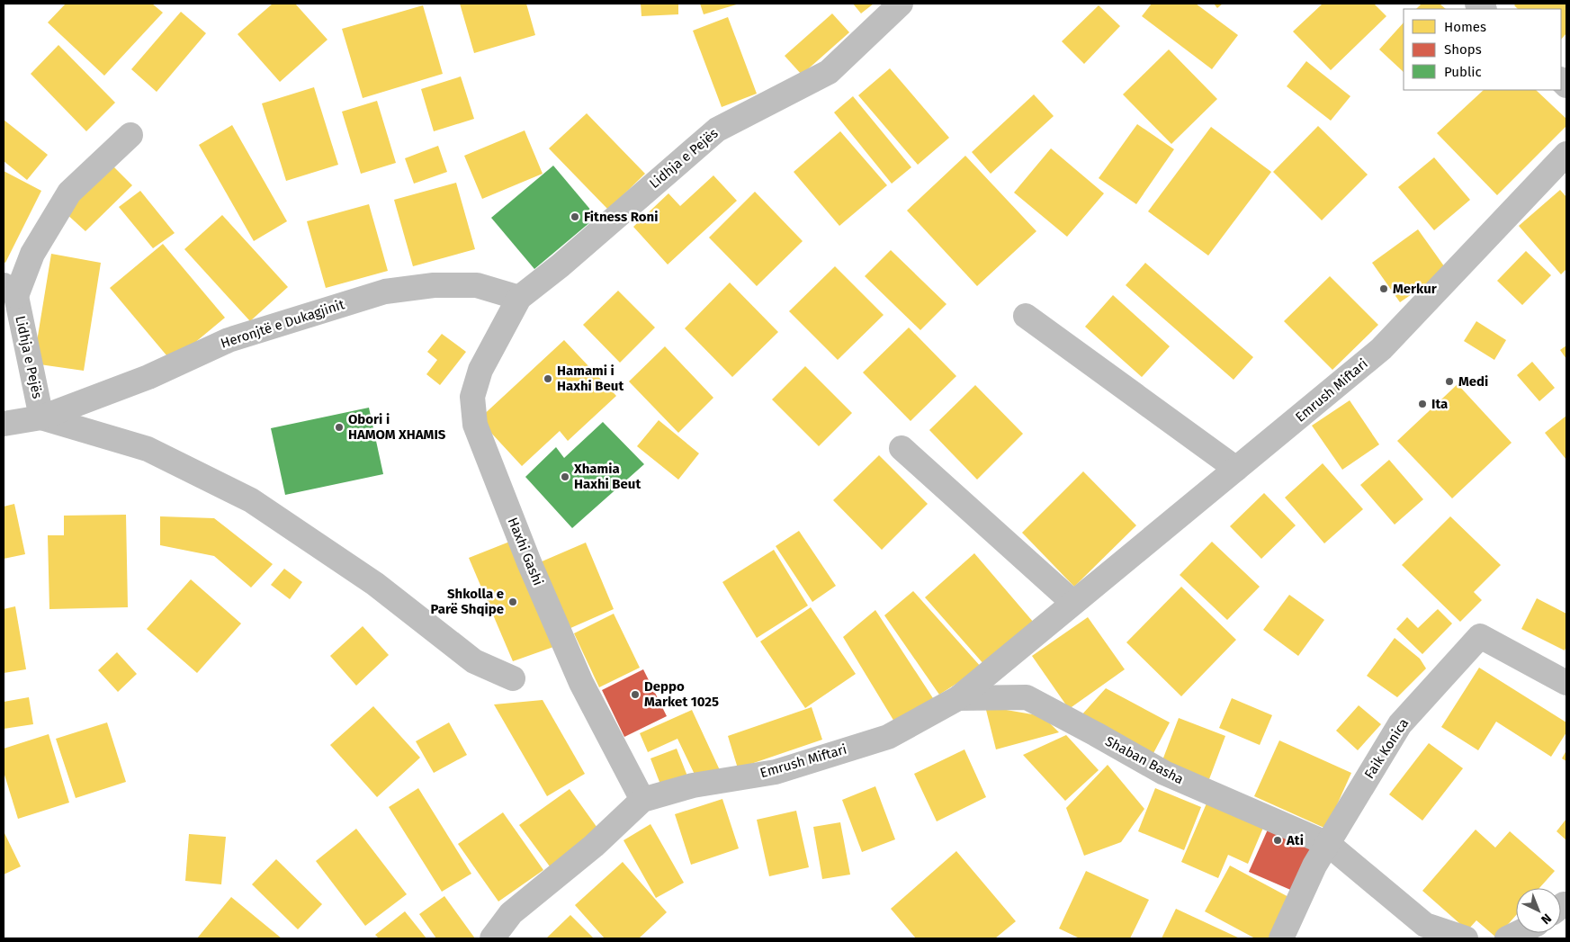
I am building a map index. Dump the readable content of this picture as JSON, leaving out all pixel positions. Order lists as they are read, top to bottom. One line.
{"streets":{"street":["Lidhja e Pejës","Heronjtë e Dukagjinit","Emrush Miftari","Haxhi Gashi","Faik Konica","Shaban Basha"]},"crossings":[["Lidhja e Pejës","Heronjtë e Dukagjinit"],["Lidhja e Pejës","Haxhi Gashi"],["Heronjtë e Dukagjinit","Haxhi Gashi"],["Emrush Miftari","Haxhi Gashi"],["Emrush Miftari","Shaban Basha"],["Faik Konica","Shaban Basha"]],"places":["Fitness Roni","Merkur","Hamami i Haxhi Beut","Medi","Ita","Obori i HAMOM XHAMIS","Xhamia Haxhi Beut","Shkolla e Parë Shqipe","Deppo Market 1025","Ati"],"legend":["Homes","Shops","Public"],"north":"bottom right"}
